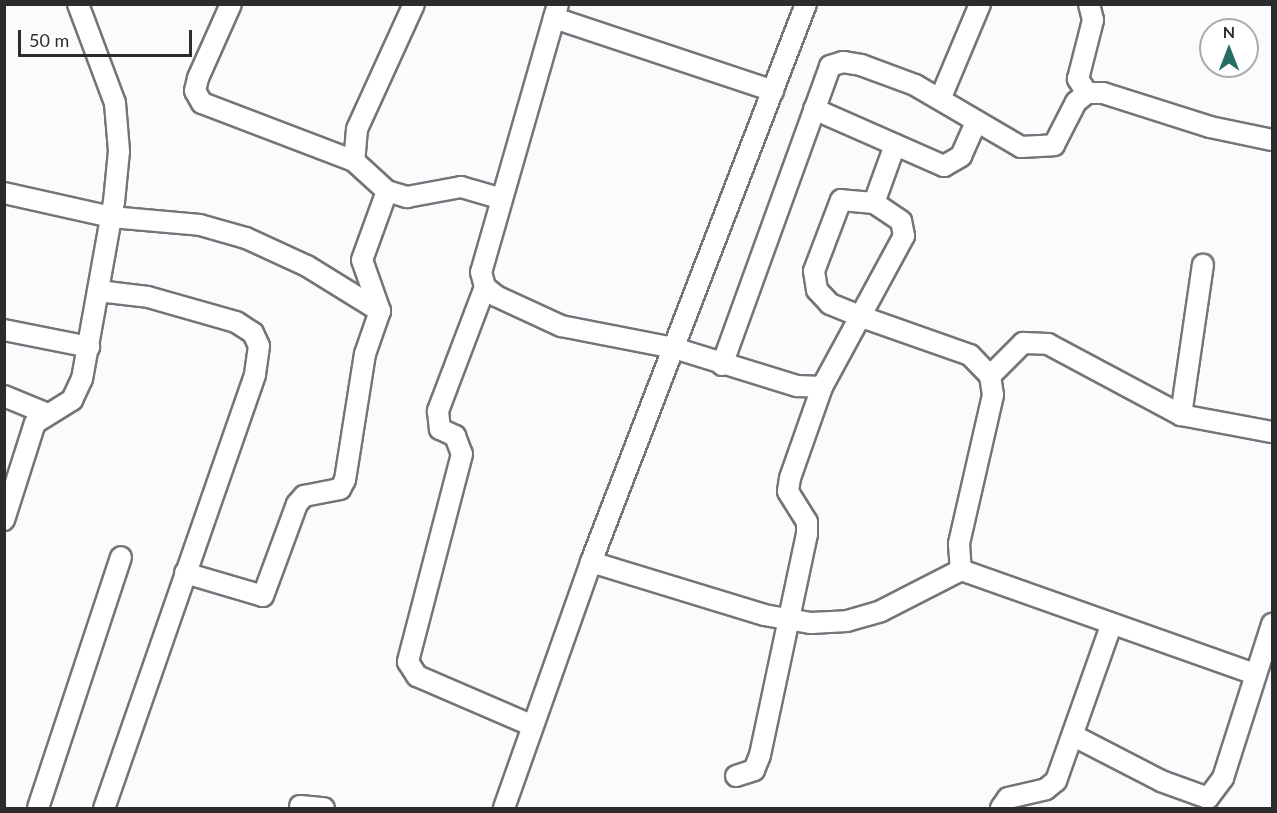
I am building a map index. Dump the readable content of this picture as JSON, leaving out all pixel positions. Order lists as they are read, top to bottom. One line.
{"scale_bar":"50 m","north":"top"}
